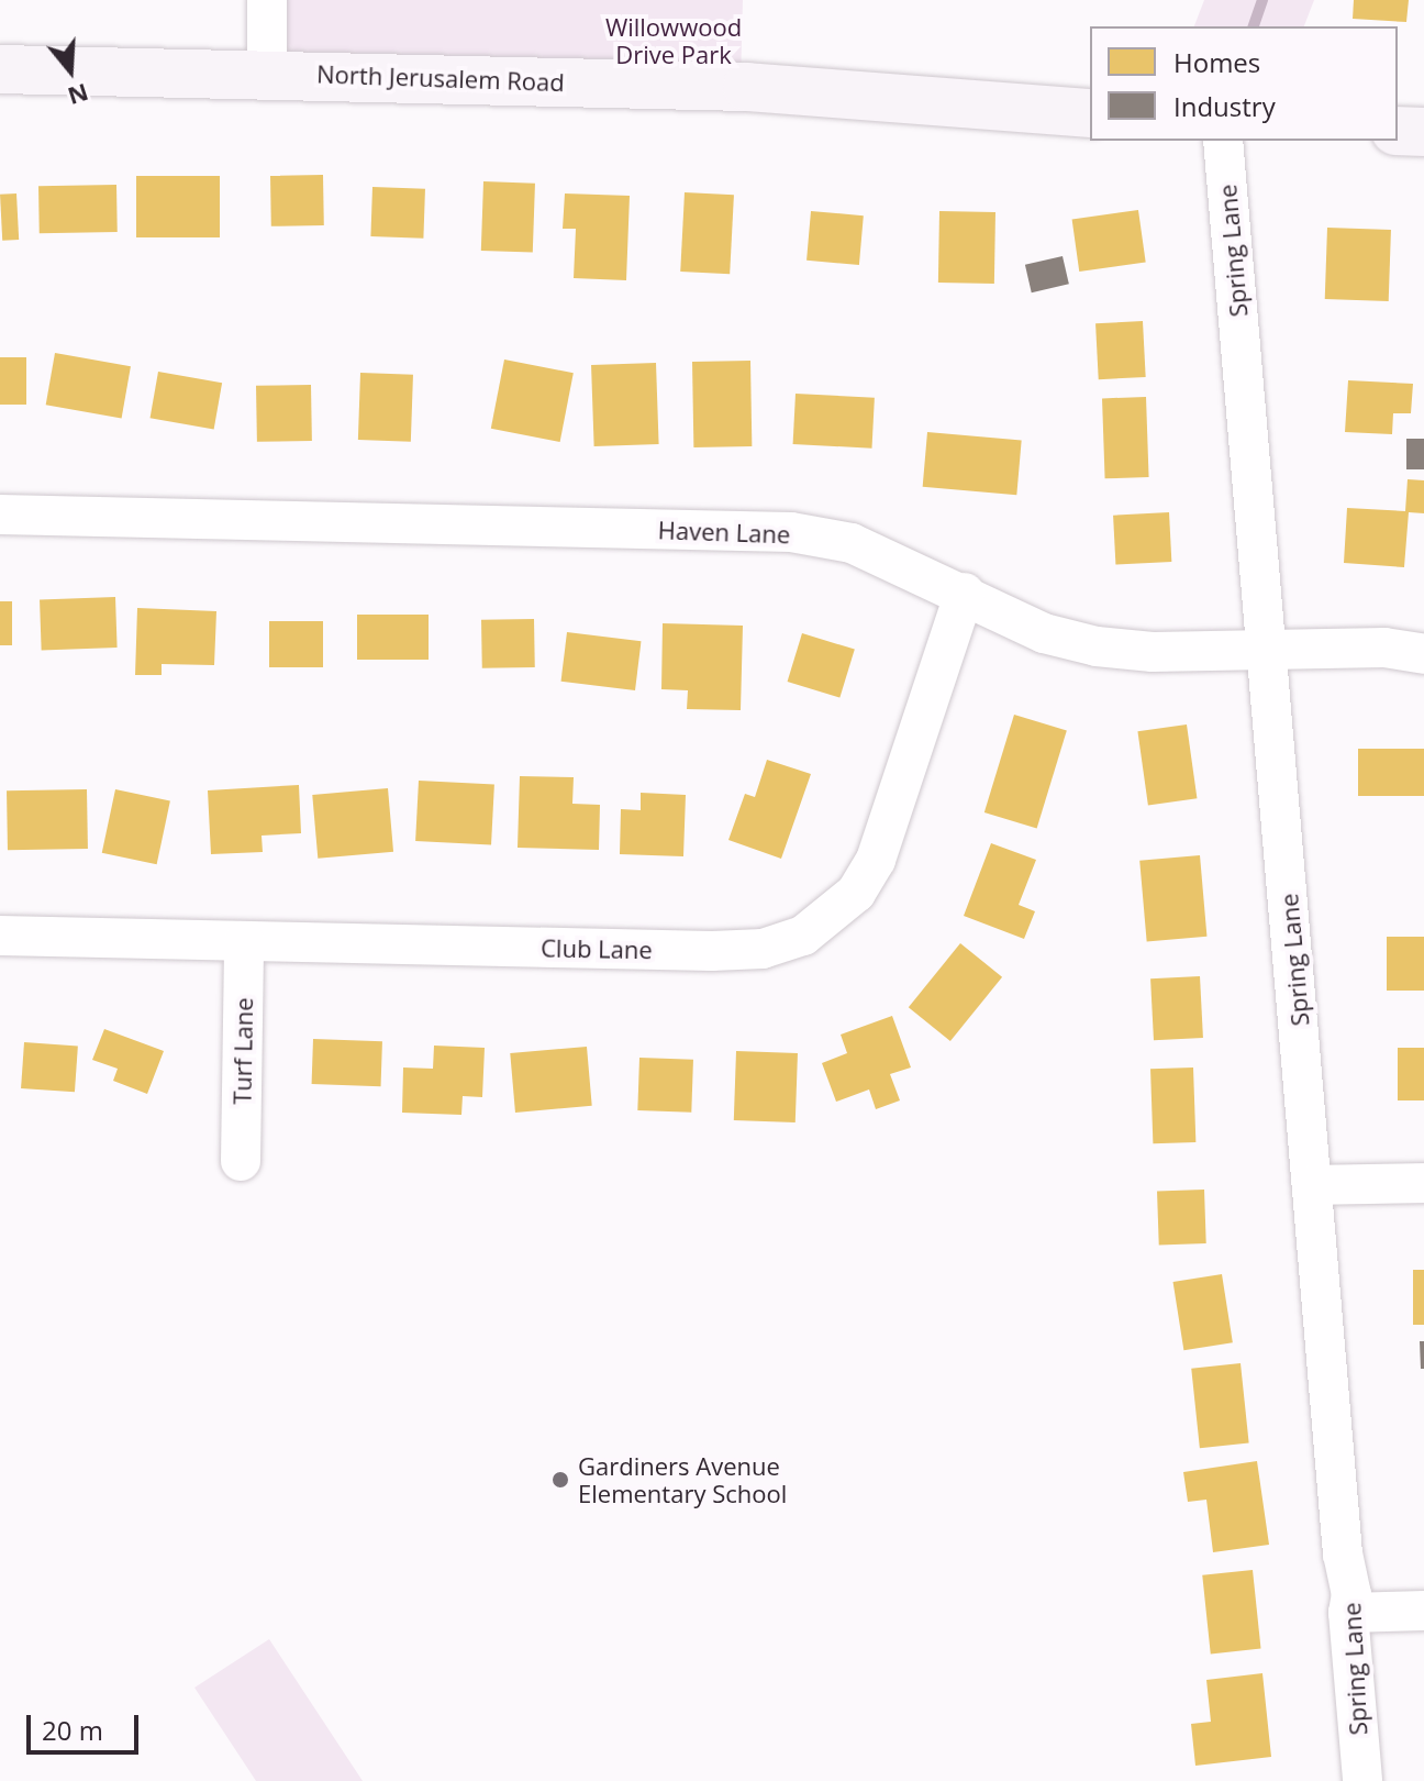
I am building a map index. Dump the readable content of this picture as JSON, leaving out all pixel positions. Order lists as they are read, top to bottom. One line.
{"streets":{"main road":["North Jerusalem Road"],"street":["Spring Lane","Haven Lane","Club Lane","Turf Lane"]},"crossings":[["Spring Lane","Haven Lane"],["Haven Lane","Club Lane"],["Club Lane","Turf Lane"]],"parks":["Willowwood Drive Park"],"places":["Gardiners Avenue Elementary School"],"legend":["Homes","Industry"],"scale_bar":"20 m","north":"bottom"}
